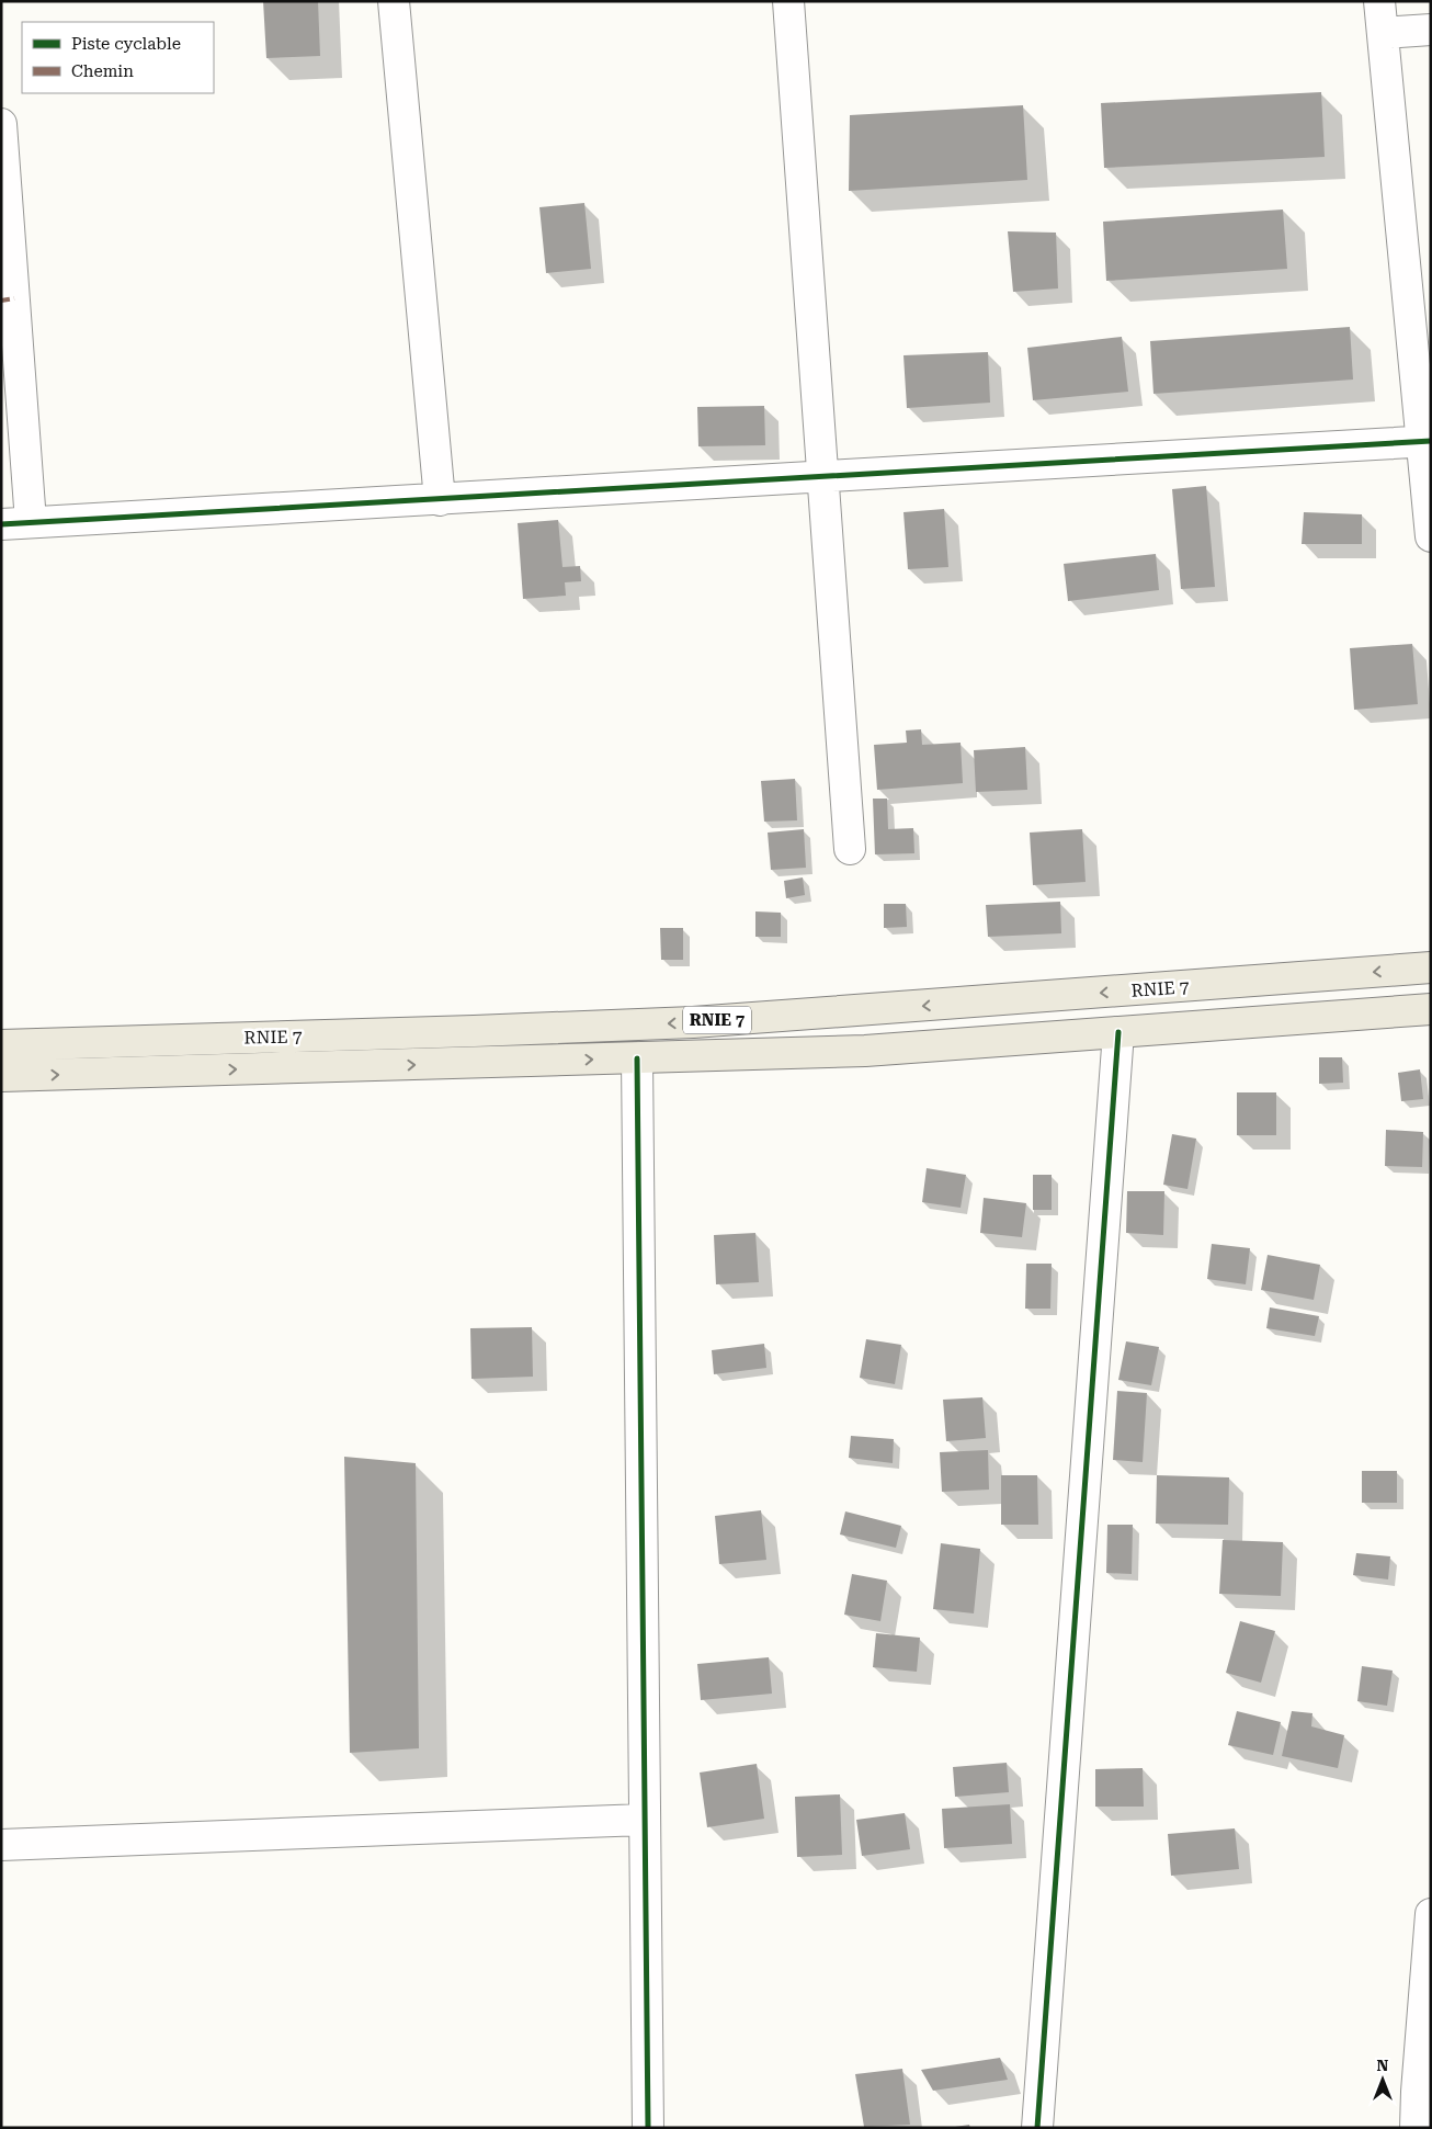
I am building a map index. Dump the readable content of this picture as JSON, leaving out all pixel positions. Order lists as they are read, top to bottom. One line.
{"streets":{"main road":["RNIE 7"]},"legend":["Piste cyclable","Chemin"],"north":"top"}
